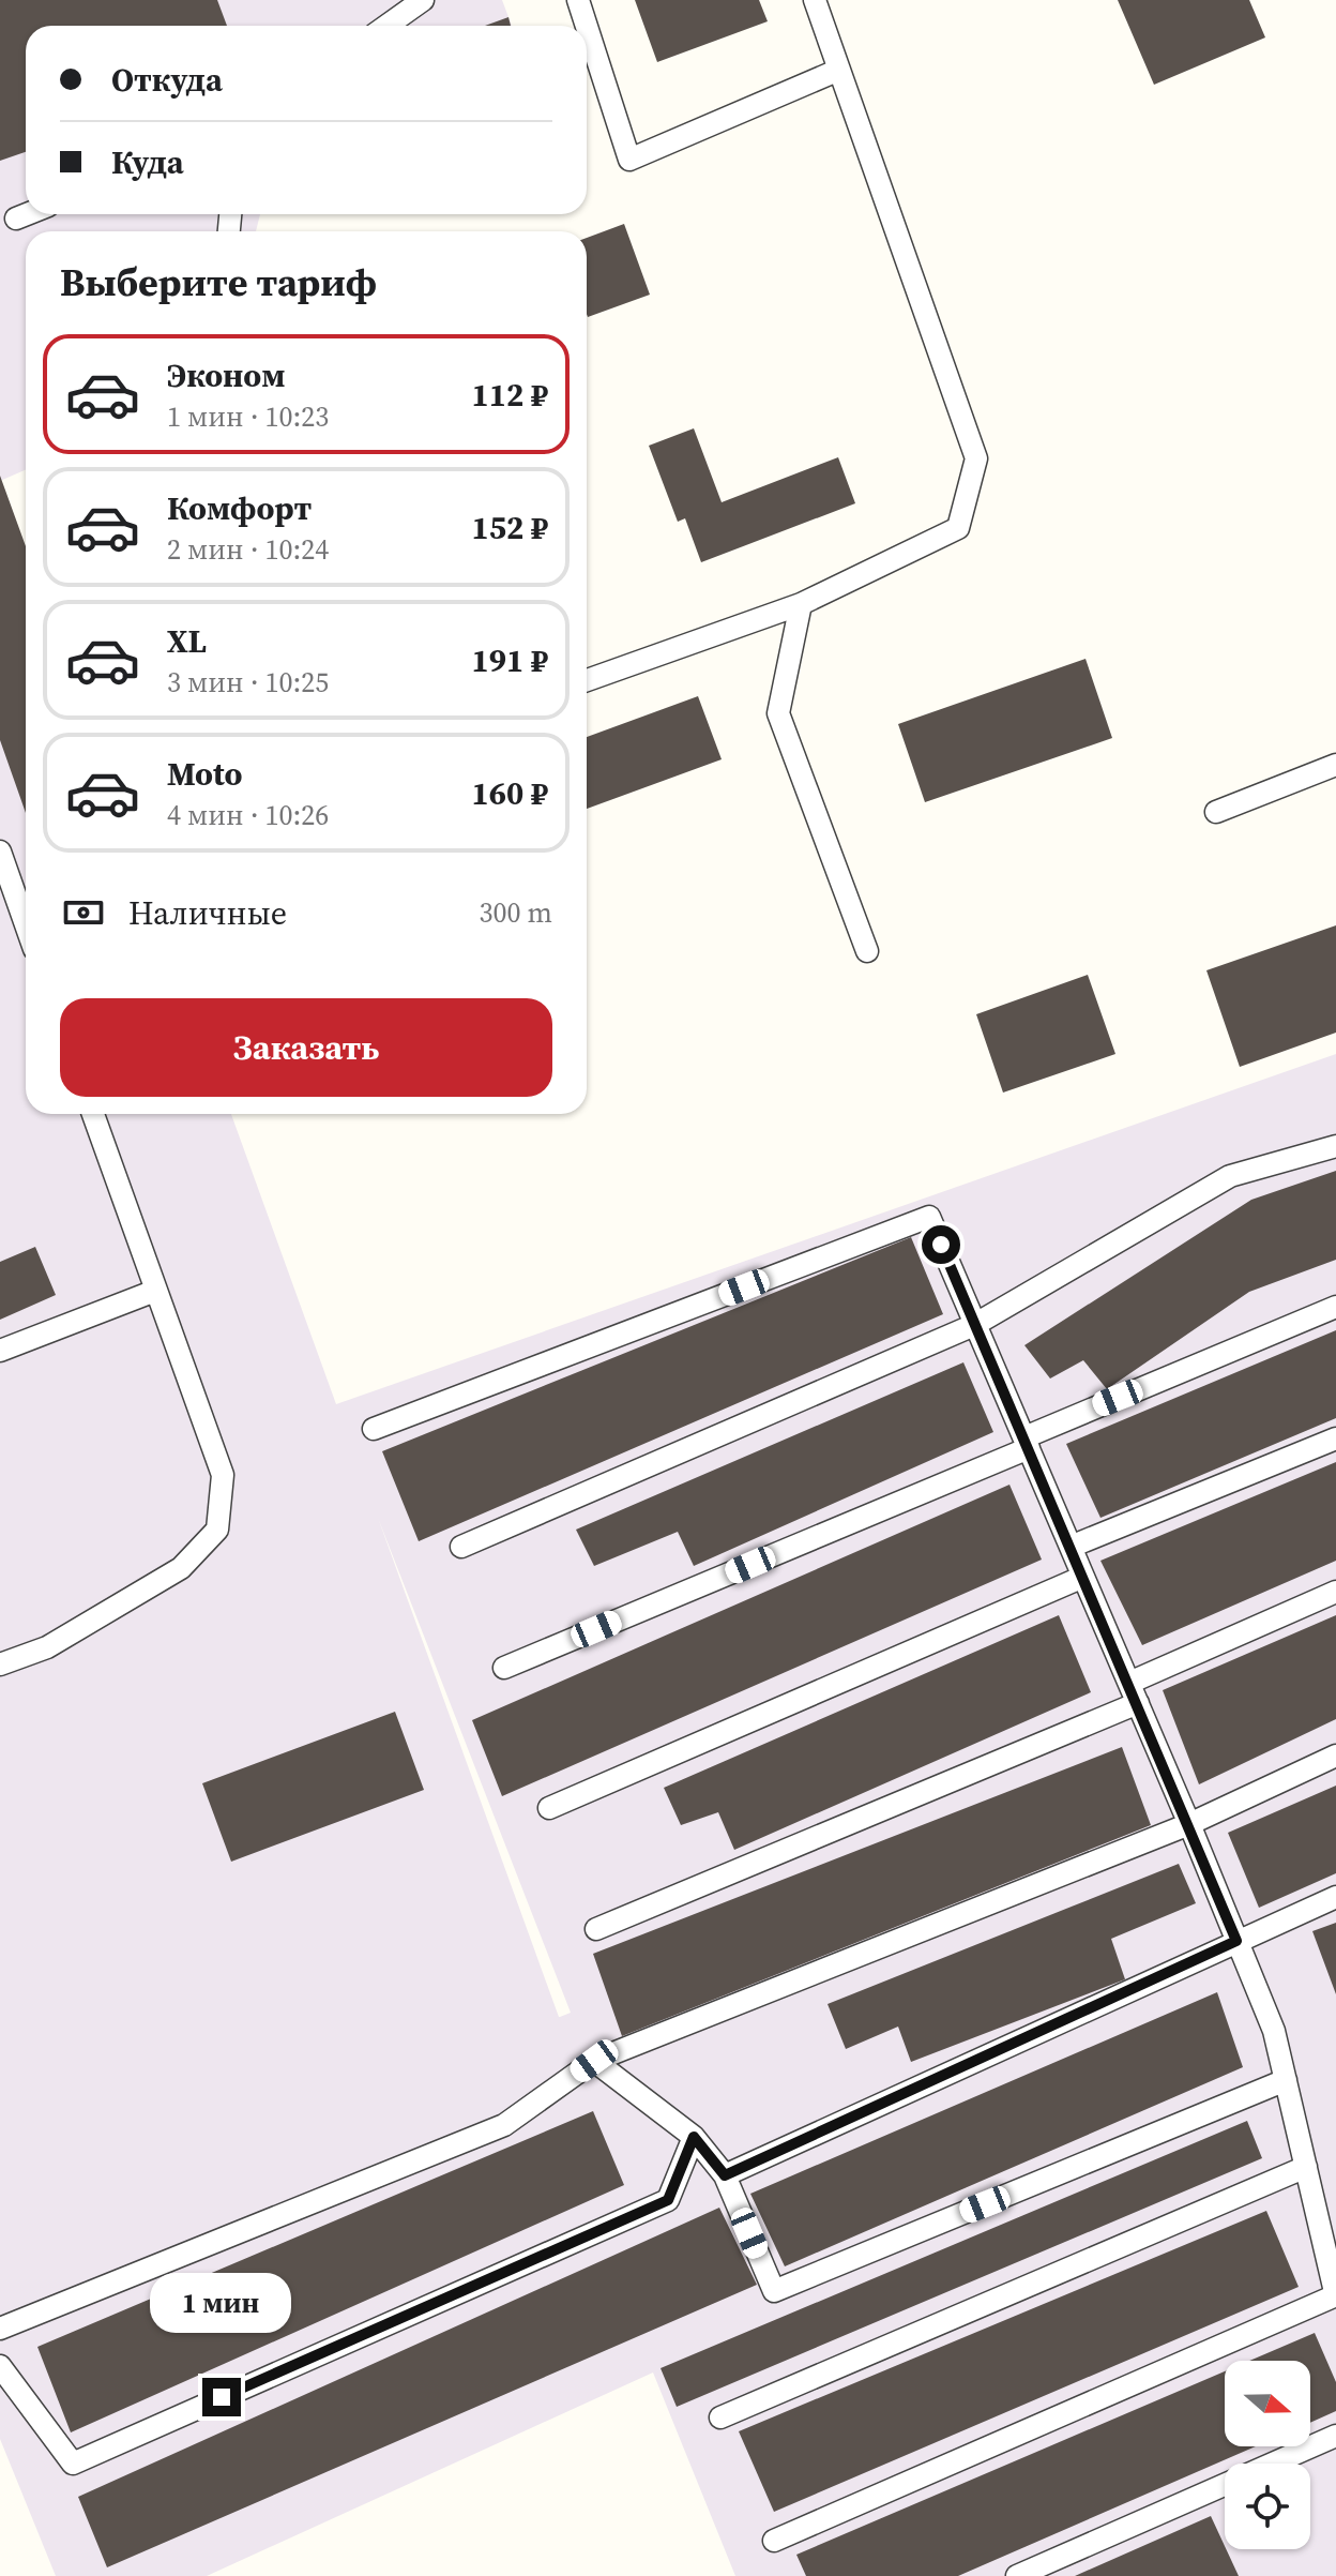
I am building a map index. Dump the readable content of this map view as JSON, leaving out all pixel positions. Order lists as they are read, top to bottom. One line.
{"north":"right","page":{"banner":["Откуда","Куда"],"heading":"Выберите тариф","list":[{"name":"Эконом","note":"1 мин · 10:23","value":"112 ₽"},{"name":"Комфорт","note":"2 мин · 10:24","value":"152 ₽"},{"name":"XL","note":"3 мин · 10:25","value":"191 ₽"},{"name":"Moto","note":"4 мин · 10:26","value":"160 ₽"}],"pay":["Наличные","300 m"],"buttons":"Заказать","bubble":"1 мин"}}
